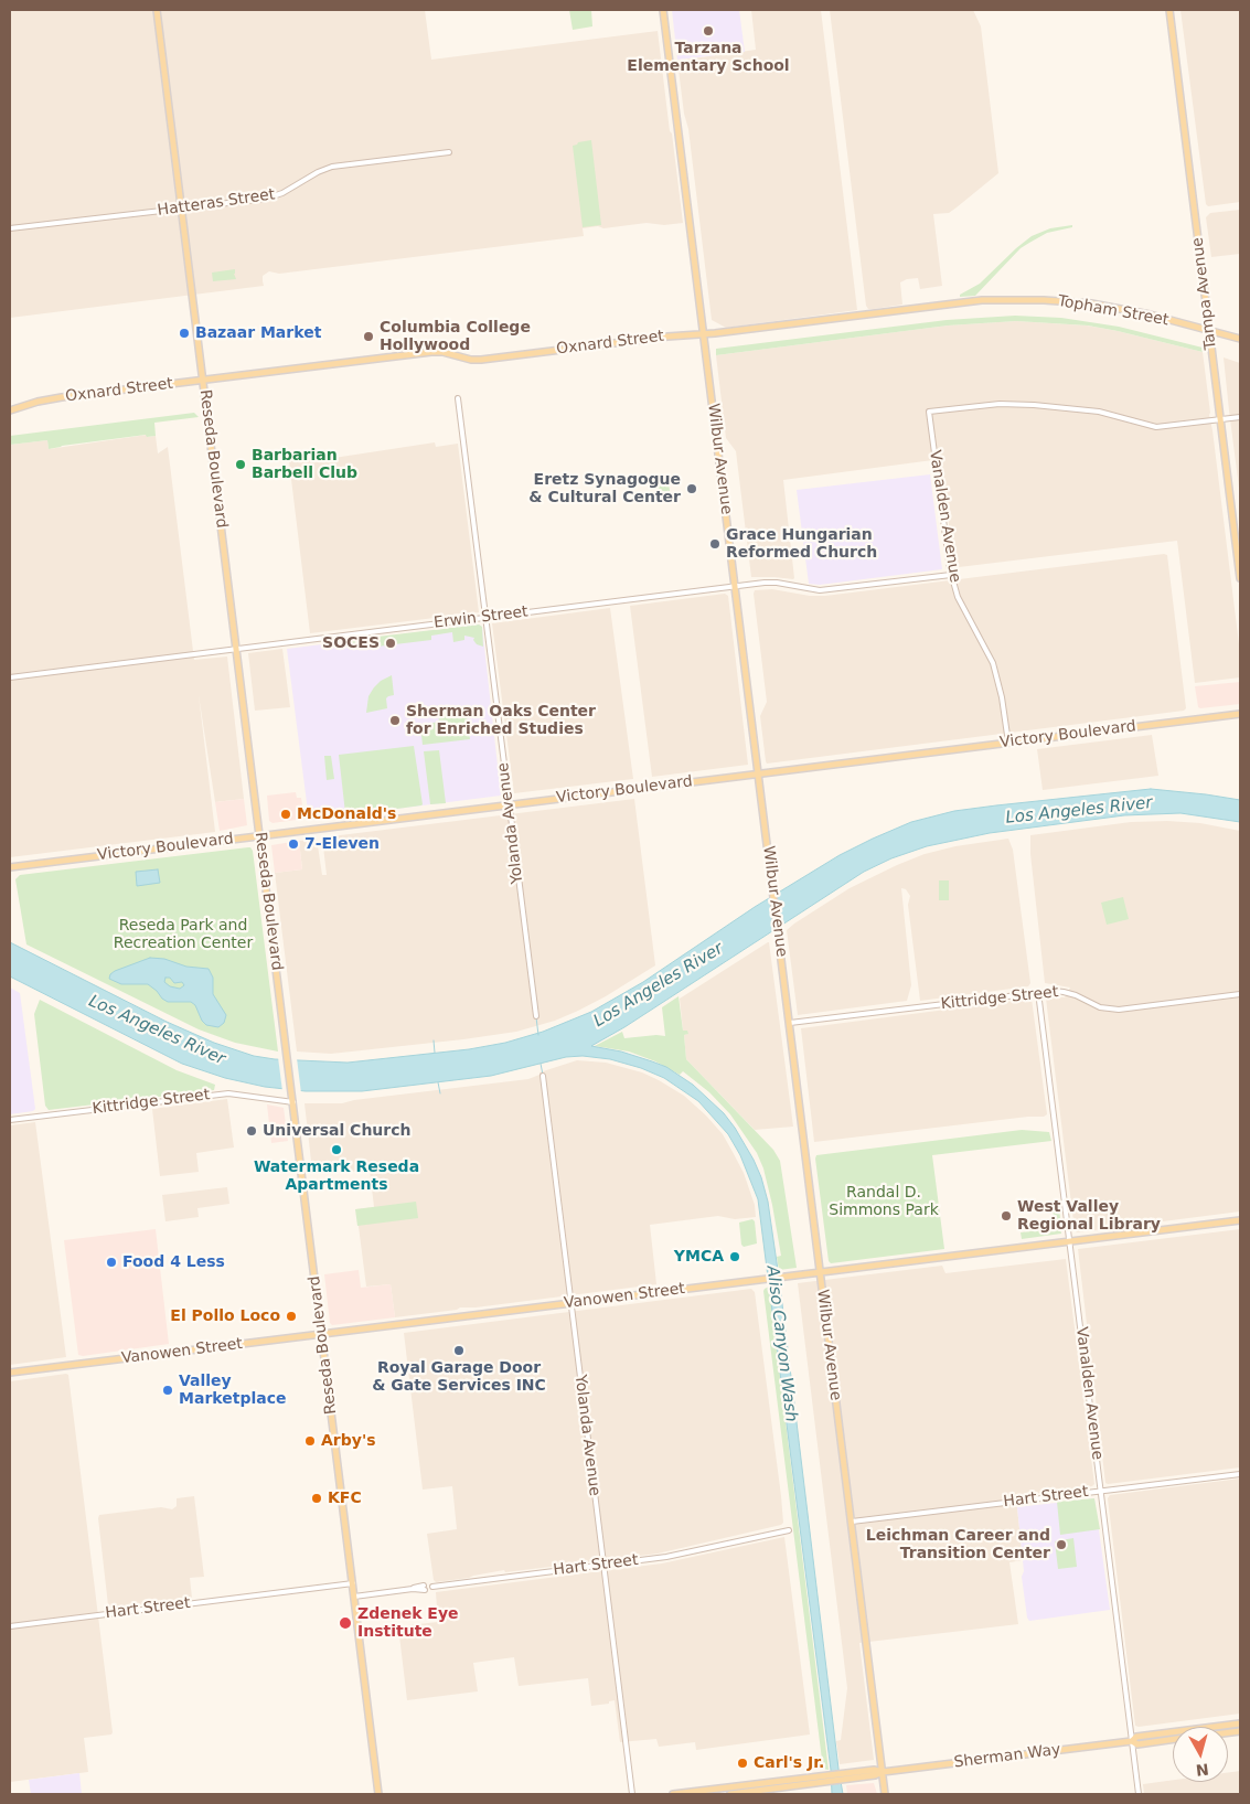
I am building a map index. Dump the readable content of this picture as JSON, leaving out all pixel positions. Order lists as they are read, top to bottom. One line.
{"streets":{"main road":["Tampa Avenue","Topham Street","Oxnard Street","Reseda Boulevard","Wilbur Avenue","Victory Boulevard","Vanowen Street","Sherman Way"],"street":["Hatteras Street","Vanalden Avenue","Erwin Street","Yolanda Avenue","Kittridge Street","Hart Street"]},"crossings":[["Hatteras Street","Reseda Boulevard"],["Tampa Avenue","Topham Street"],["Tampa Avenue","Vanalden Avenue"],["Topham Street","Oxnard Street"],["Oxnard Street","Reseda Boulevard"],["Oxnard Street","Wilbur Avenue"],["Reseda Boulevard","Erwin Street"],["Reseda Boulevard","Victory Boulevard"],["Reseda Boulevard","Kittridge Street"],["Reseda Boulevard","Vanowen Street"],["Reseda Boulevard","Hart Street"],["Wilbur Avenue","Erwin Street"],["Wilbur Avenue","Victory Boulevard"],["Wilbur Avenue","Kittridge Street"],["Wilbur Avenue","Vanowen Street"],["Wilbur Avenue","Hart Street"],["Wilbur Avenue","Sherman Way"],["Vanalden Avenue","Erwin Street"],["Vanalden Avenue","Victory Boulevard"],["Vanalden Avenue","Kittridge Street"],["Vanalden Avenue","Vanowen Street"],["Vanalden Avenue","Hart Street"],["Vanalden Avenue","Sherman Way"],["Erwin Street","Yolanda Avenue"],["Victory Boulevard","Yolanda Avenue"],["Yolanda Avenue","Vanowen Street"],["Yolanda Avenue","Hart Street"]],"water":["Los Angeles River","Aliso Canyon Wash"],"parks":["Reseda Park and Recreation Center","Randal D. Simmons Park"],"places":["Tarzana Elementary School","Bazaar Market","Columbia College Hollywood","Barbarian Barbell Club","Eretz Synagogue & Cultural Center","Grace Hungarian Reformed Church","SOCES","Sherman Oaks Center for Enriched Studies","McDonald's","7-Eleven","Universal Church","Watermark Reseda Apartments","West Valley Regional Library","YMCA","Food 4 Less","El Pollo Loco","Royal Garage Door & Gate Services INC","Valley Marketplace","Arby's","KFC","Leichman Career and Transition Center","Zdenek Eye Institute","Carl's Jr."],"north":"bottom"}
